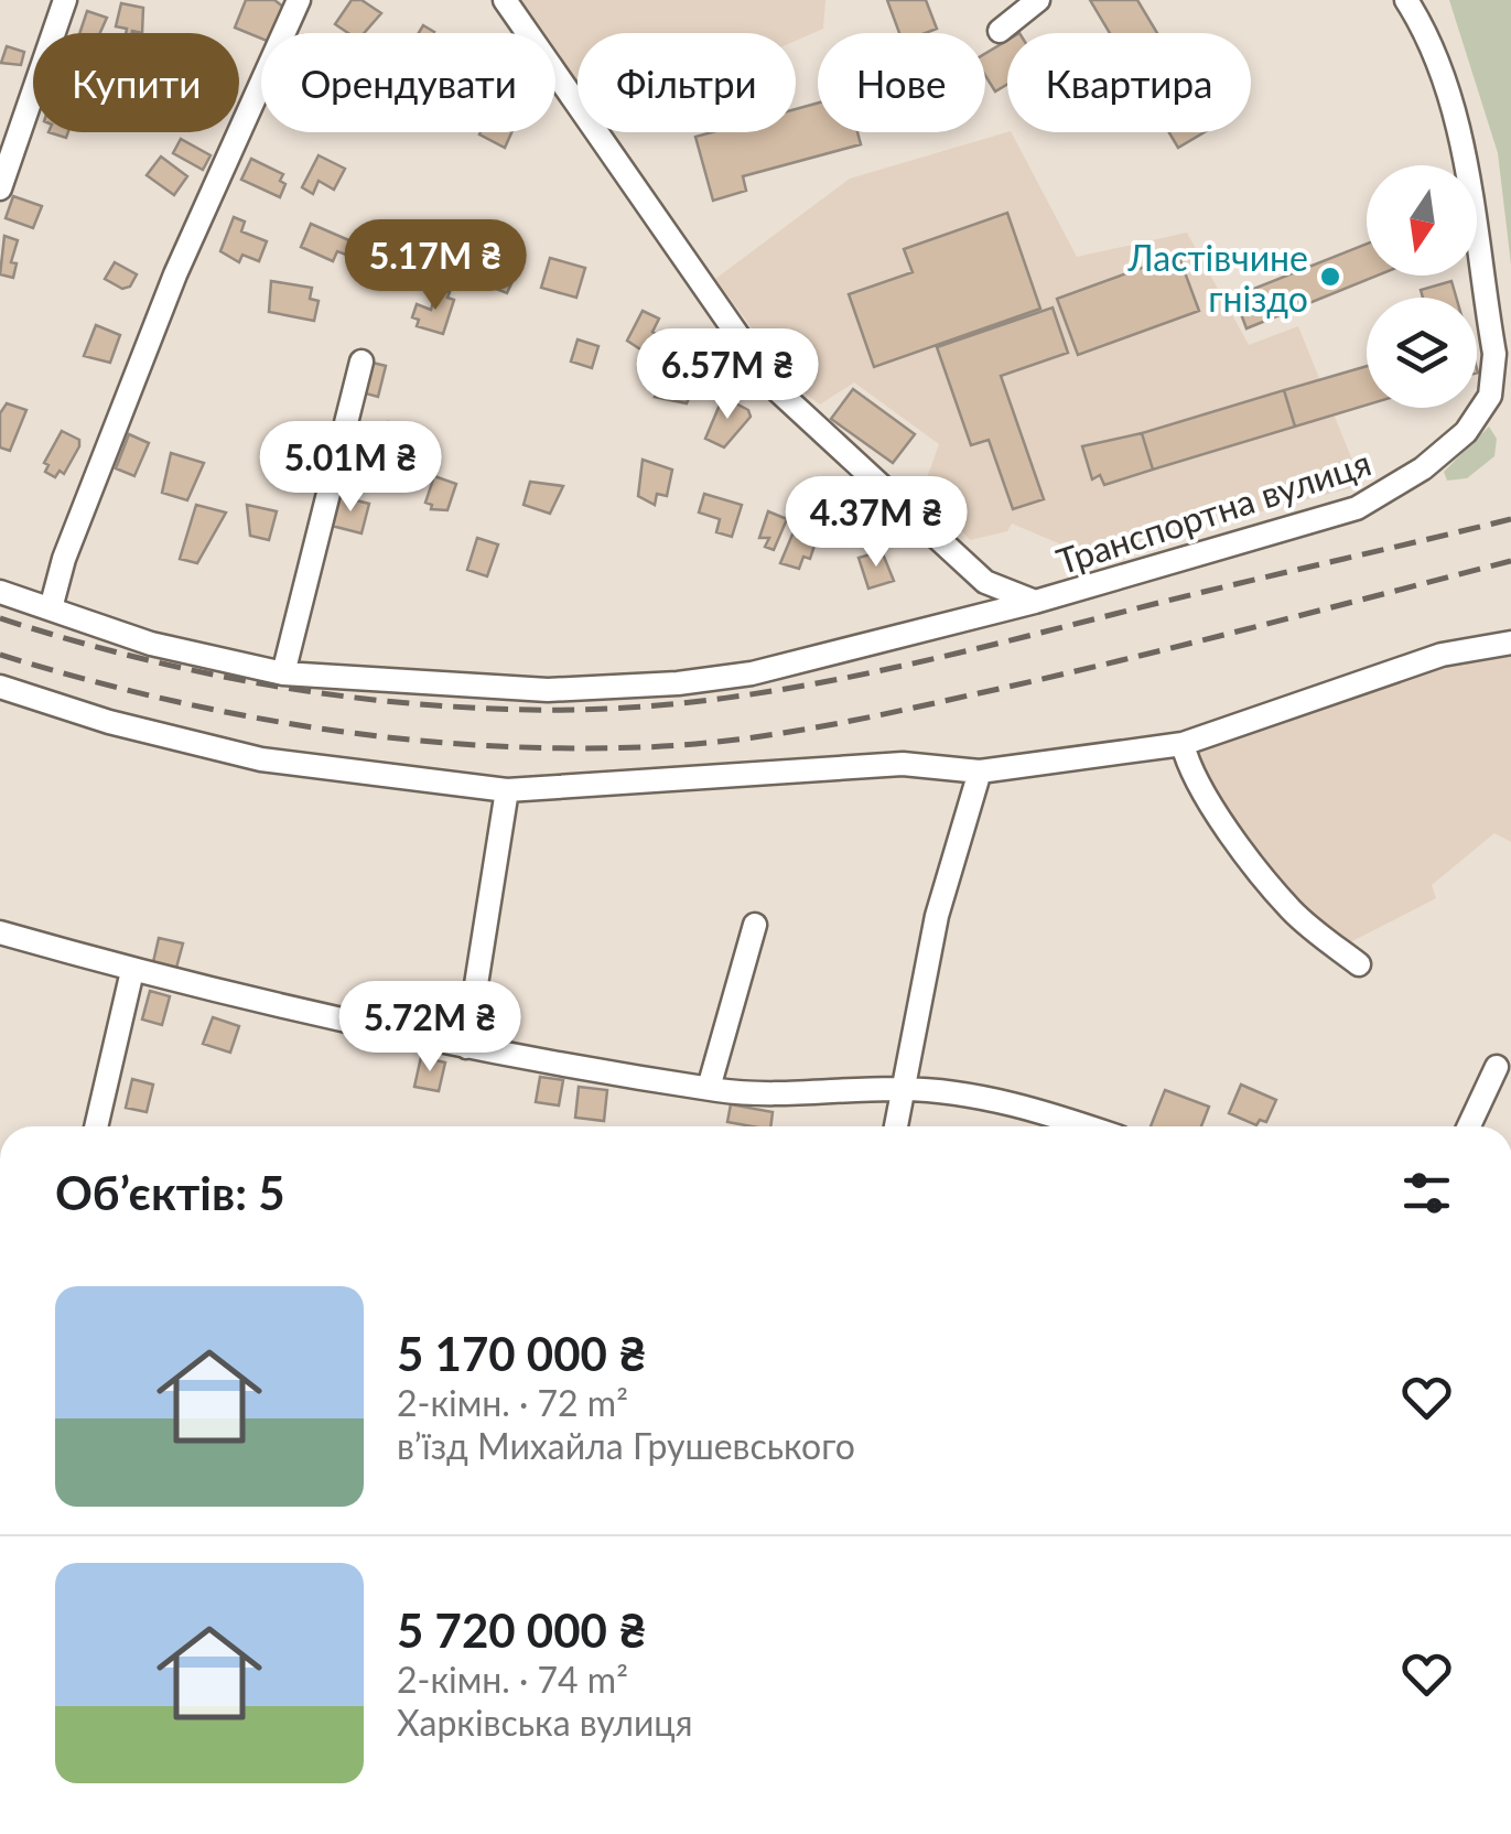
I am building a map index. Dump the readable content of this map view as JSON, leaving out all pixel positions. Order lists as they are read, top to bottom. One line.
{"streets":{"street":["Транспортна вулиця"]},"places":["Ластівчине гніздо"],"north":"bottom","page":{"chip":["Купити","Орендувати","Фільтри","Нове","Квартира"],"price":["5.17M ₴","6.57M ₴","5.01M ₴","4.37M ₴","5.72M ₴"],"heading":"Об’єктів: 5","list":[{"name":"5 170 000 ₴","note":"2-кімн. · 72 m² · в’їзд Михайла Грушевського"},{"name":"5 720 000 ₴","note":"2-кімн. · 74 m² · Харківська вулиця"}]}}
